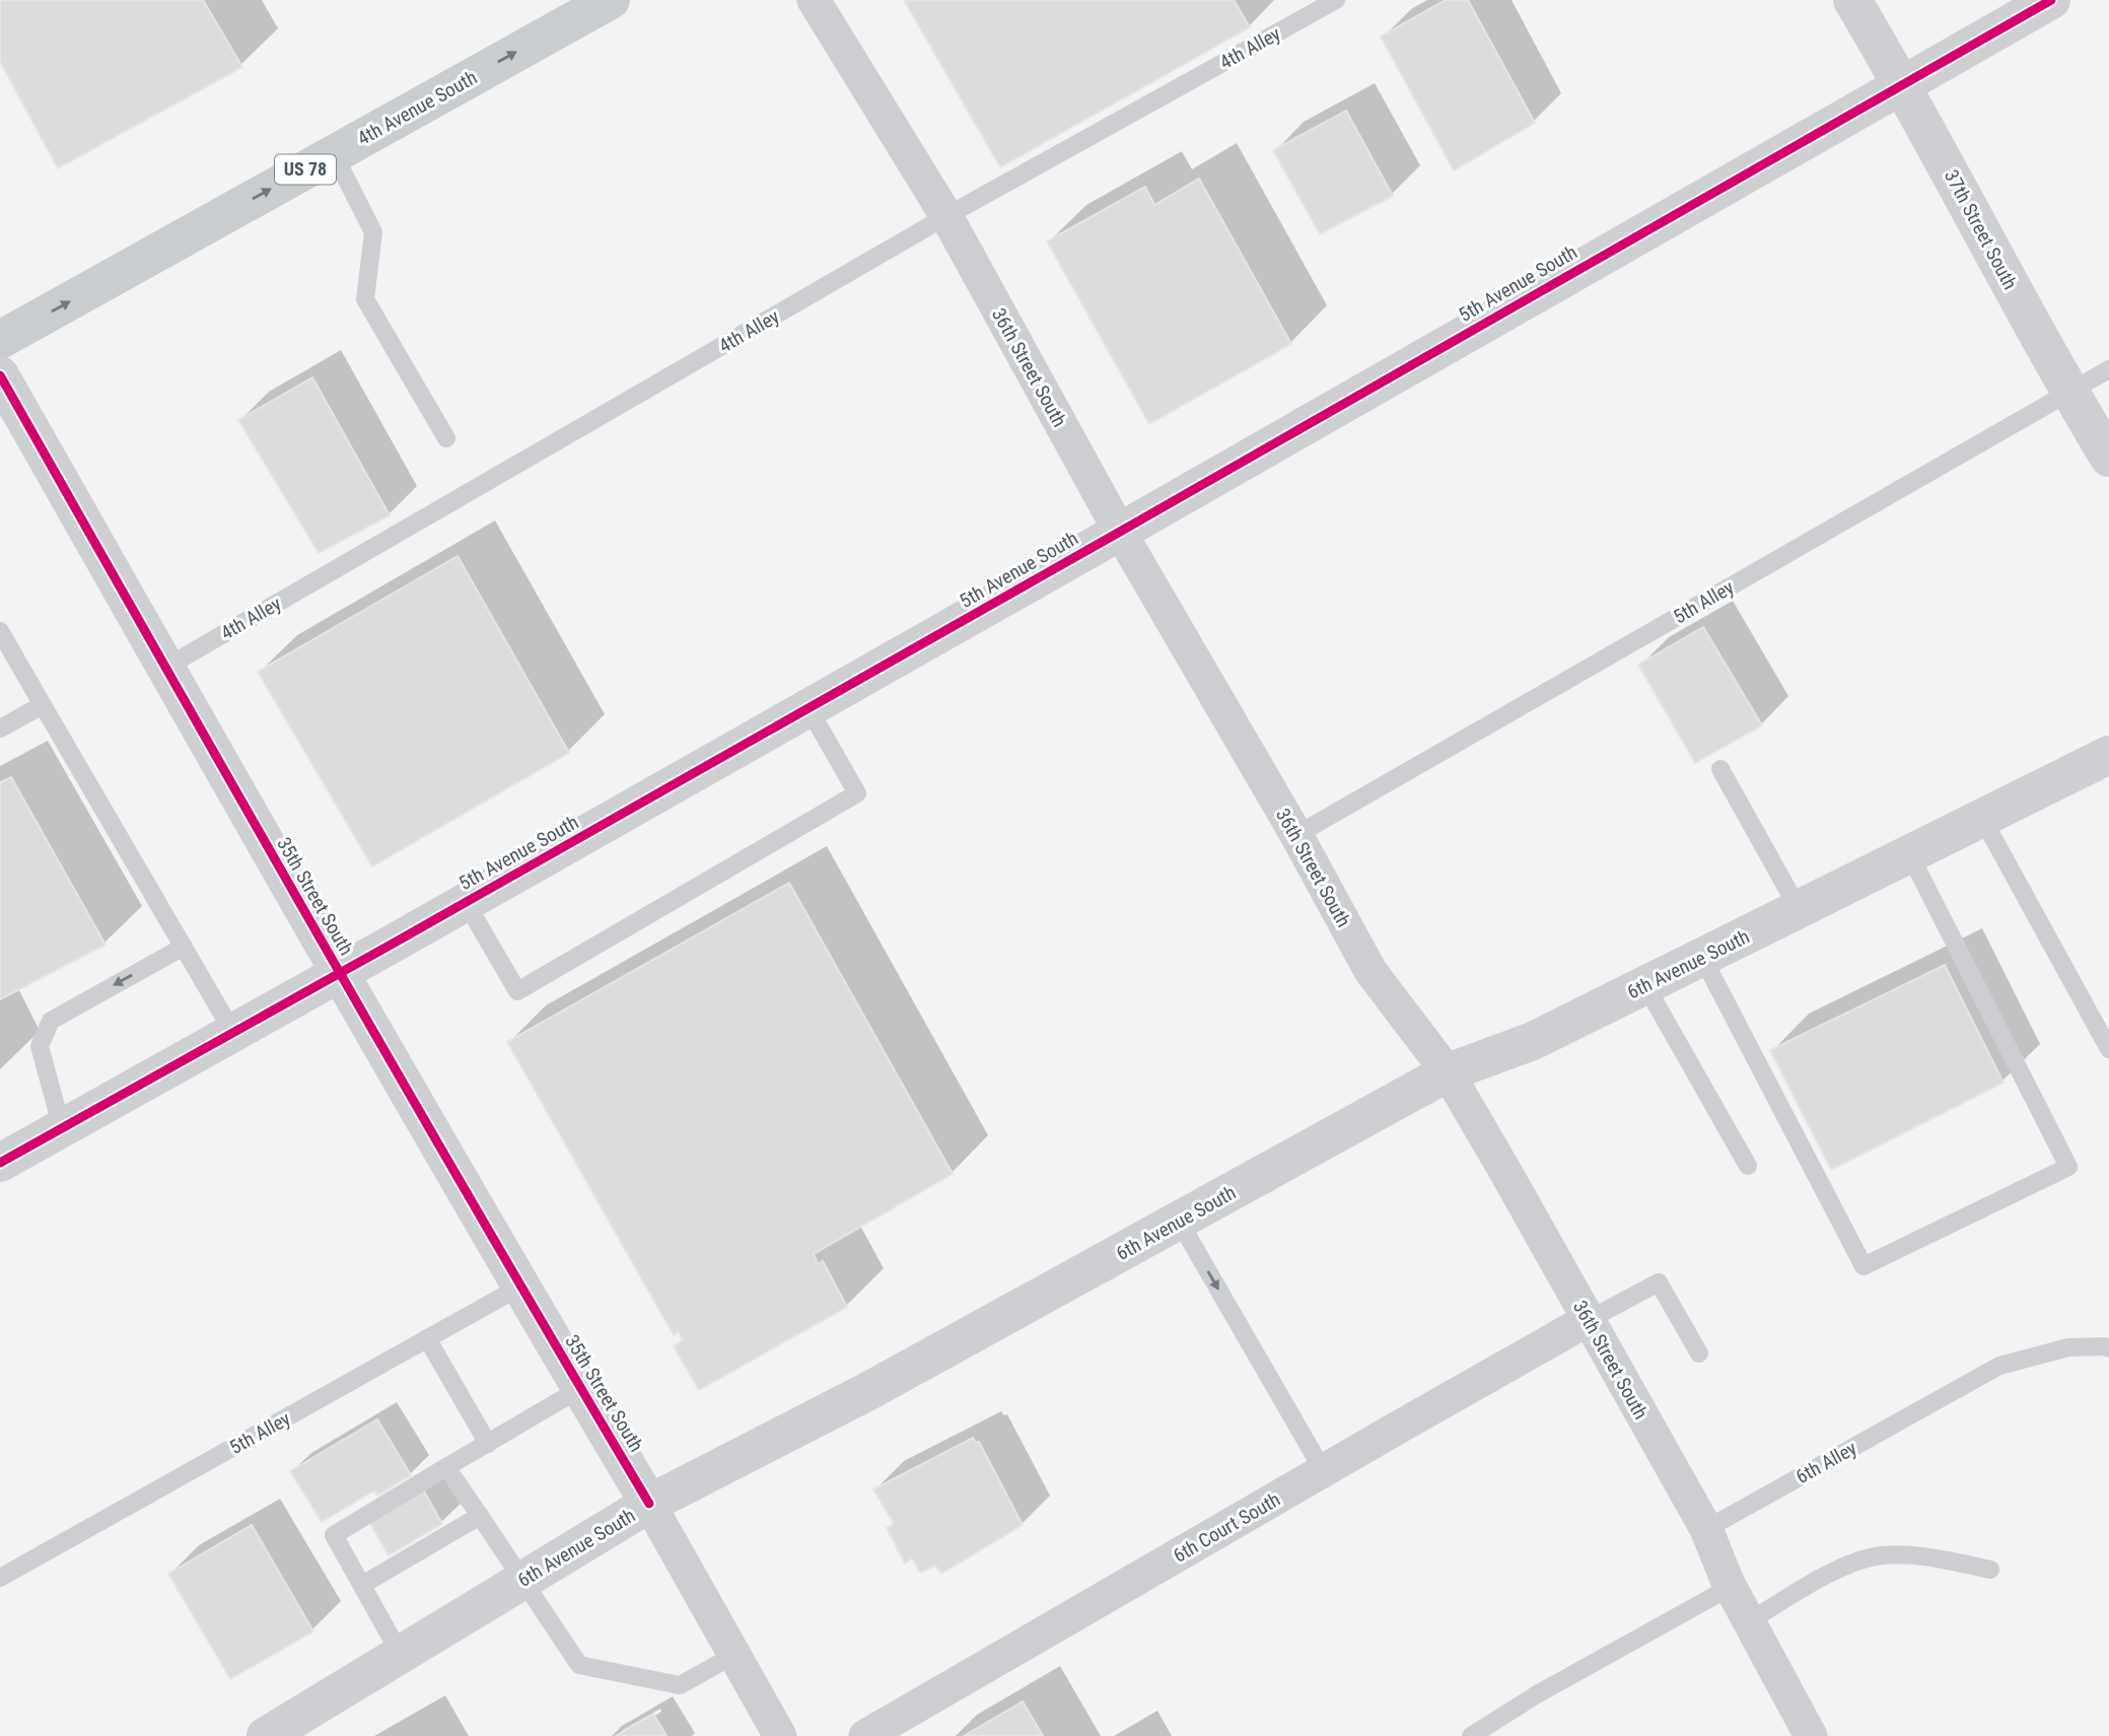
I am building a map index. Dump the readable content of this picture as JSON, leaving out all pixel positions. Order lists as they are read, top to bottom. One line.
{"streets":{"main road":["4th Avenue South","US 78"],"street":["37th Street South","5th Avenue South","36th Street South","35th Street South","6th Avenue South","6th Court South"],"lane":["4th Alley","5th Alley","6th Alley"]},"crossings":[["4th Alley","36th Street South"],["4th Alley","35th Street South"],["37th Street South","5th Avenue South"],["37th Street South","5th Alley"],["5th Avenue South","36th Street South"],["5th Avenue South","35th Street South"],["36th Street South","5th Alley"],["36th Street South","6th Avenue South"],["36th Street South","6th Alley"],["36th Street South","6th Court South"],["5th Alley","35th Street South"],["35th Street South","6th Avenue South"]],"one_way":["4th Avenue South"]}
